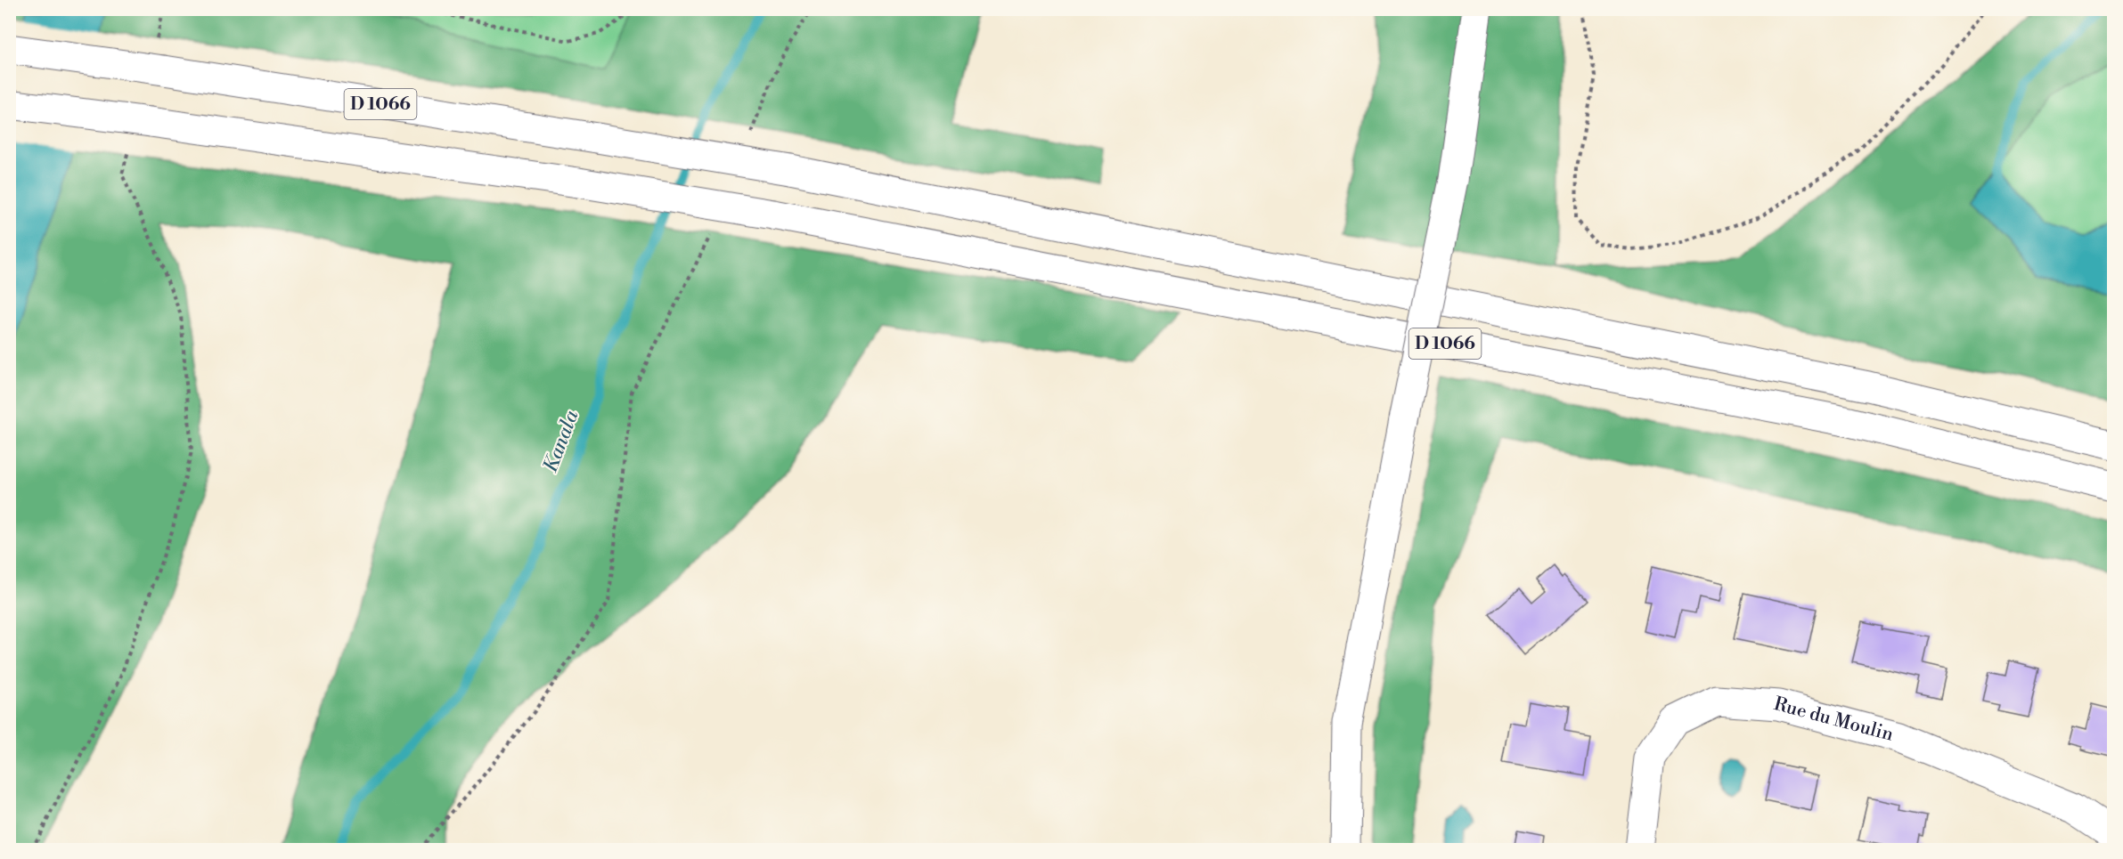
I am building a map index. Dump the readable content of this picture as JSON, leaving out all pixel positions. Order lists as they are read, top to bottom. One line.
{"streets":{"main road":["D 1066","Rue du Moulin"]},"water":["Kanala"]}
